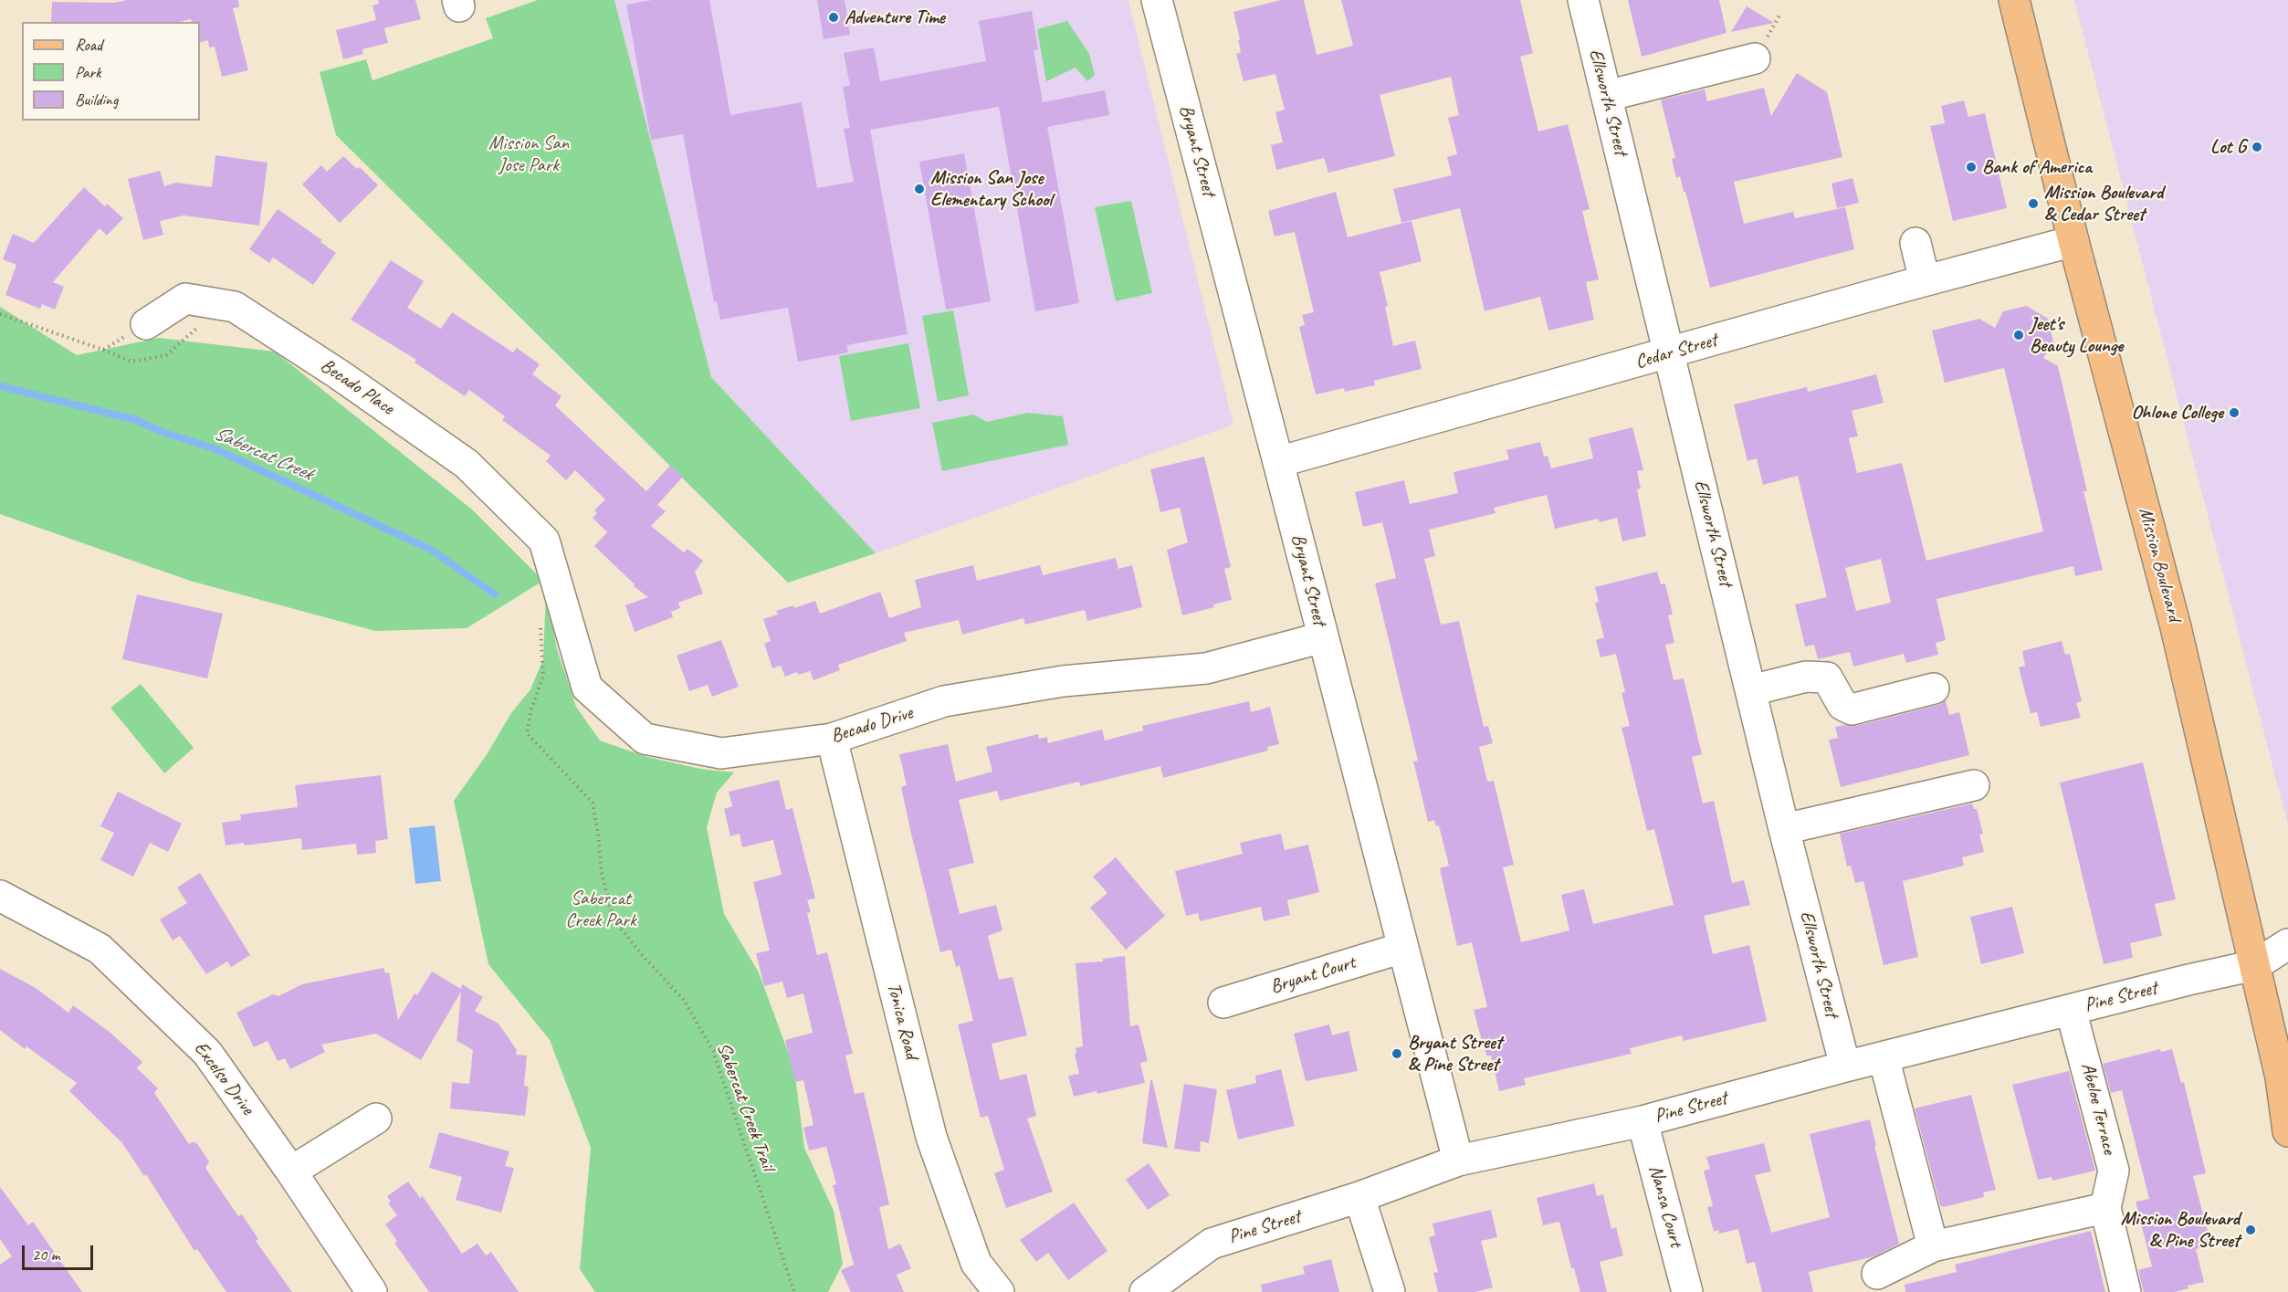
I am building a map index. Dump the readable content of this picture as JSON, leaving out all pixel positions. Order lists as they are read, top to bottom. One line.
{"streets":{"main road":["Mission Boulevard"],"street":["Ellsworth Street","Bryant Street","Cedar Street","Becado Place","Becado Drive","Bryant Court","Pine Street","Tonica Road","Excelso Drive","Abeloe Terrace","Nansa Court"],"path":["Sabercat Creek Trail"]},"crossings":[["Ellsworth Street","Cedar Street"],["Ellsworth Street","Pine Street"],["Bryant Street","Cedar Street"],["Bryant Street","Becado Drive"],["Bryant Street","Bryant Court"],["Bryant Street","Pine Street"],["Cedar Street","Mission Boulevard"],["Becado Place","Becado Drive"],["Mission Boulevard","Pine Street"],["Becado Drive","Tonica Road"],["Pine Street","Abeloe Terrace"],["Pine Street","Nansa Court"]],"water":["Sabercat Creek"],"parks":["Mission San Jose Park","Sabercat Creek Park"],"places":["Adventure Time","Lot G","Bank of America","Mission San Jose Elementary School","Mission Boulevard & Cedar Street","Jeet's Beauty Lounge","Ohlone College","Bryant Street & Pine Street","Mission Boulevard & Pine Street"],"legend":["Road","Park","Building"],"scale_bar":"20 m"}
